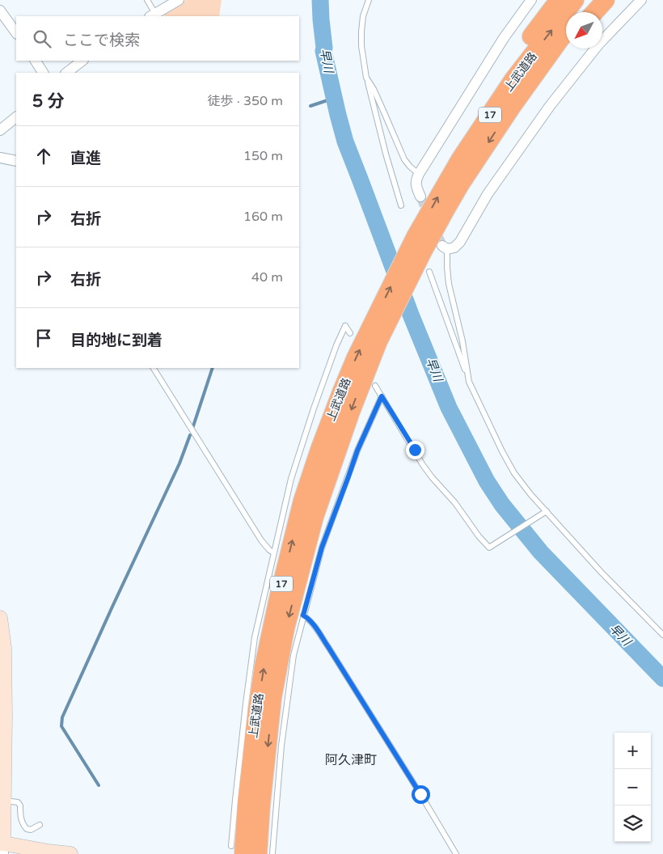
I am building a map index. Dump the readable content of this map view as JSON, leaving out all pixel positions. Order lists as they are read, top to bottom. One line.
{"streets":{"highway":["上武道路","17"]},"districts":["阿久津町"],"water":["早川"],"north":"bottom left","page":{"search":"ここで検索","heading":["5 分","徒歩 · 350 m"],"list":[["直進","150 m"],["右折","160 m"],["右折","40 m"],"目的地に到着"],"map_buttons":["+","−"]}}
